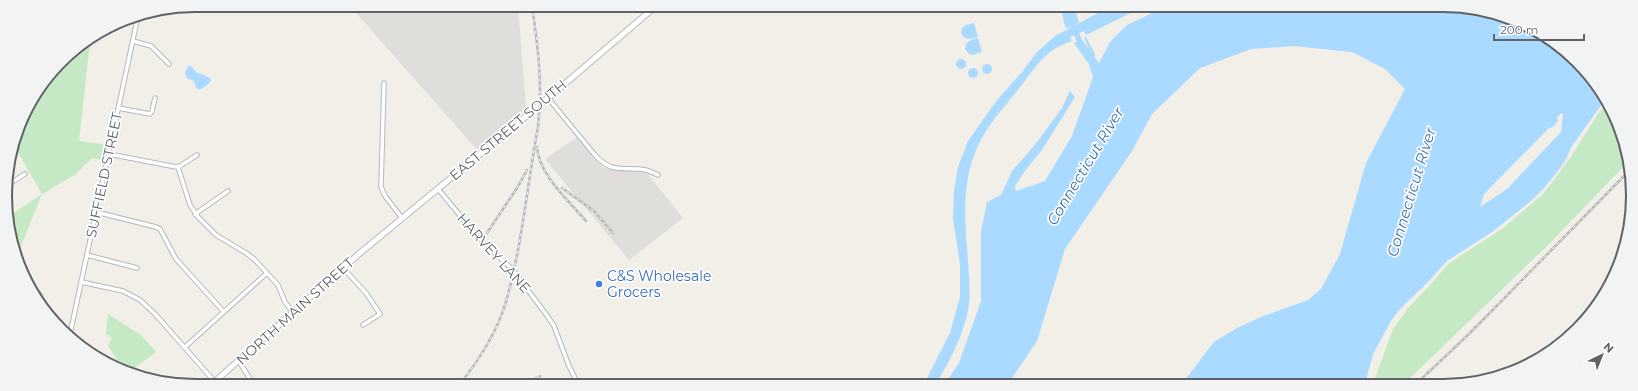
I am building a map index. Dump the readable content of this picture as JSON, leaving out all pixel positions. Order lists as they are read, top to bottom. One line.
{"streets":{"main road":["EAST STREET SOUTH","NORTH MAIN STREET"],"street":["SUFFIELD STREET","HARVEY LANE"]},"crossings":[["EAST STREET SOUTH","HARVEY LANE"],["EAST STREET SOUTH","NORTH MAIN STREET"]],"water":["Connecticut River"],"places":["C&S Wholesale Grocers"],"scale_bar":"200 m","north":"top right"}
